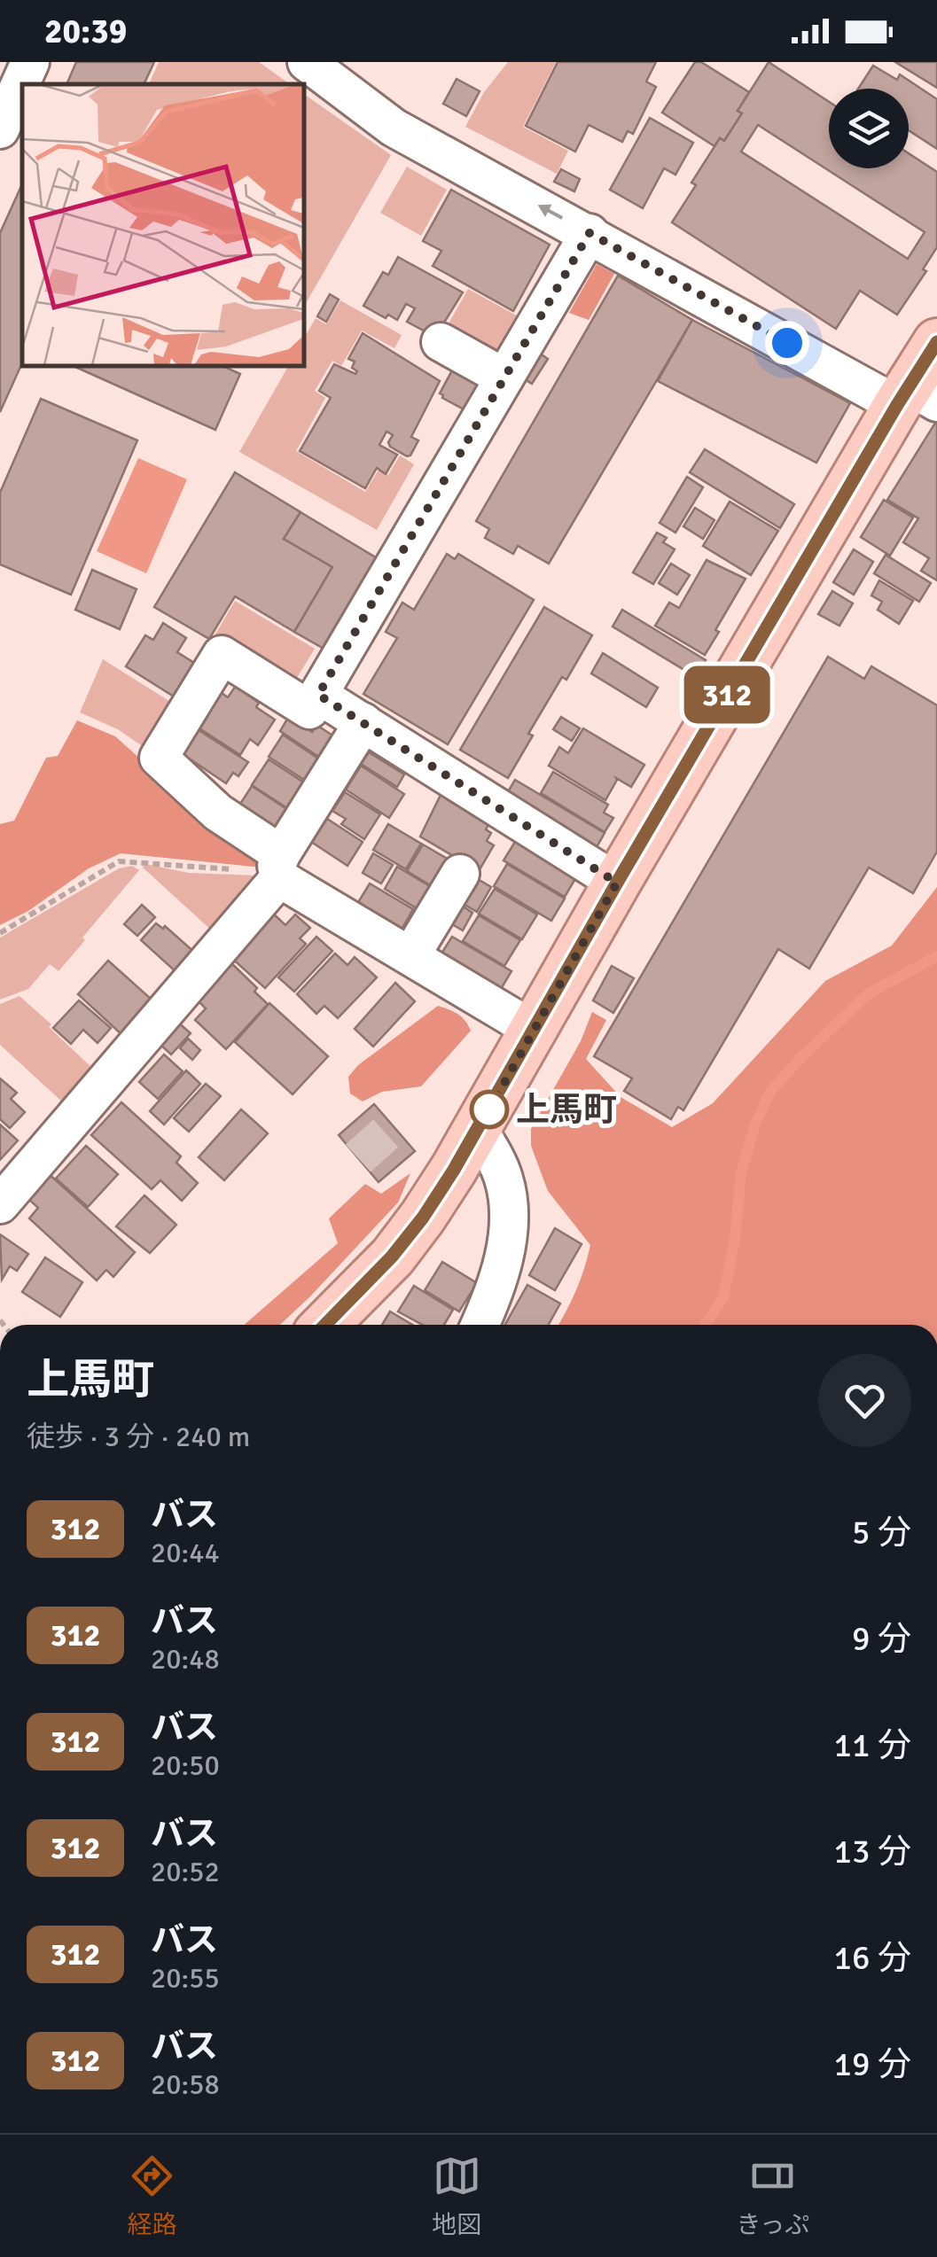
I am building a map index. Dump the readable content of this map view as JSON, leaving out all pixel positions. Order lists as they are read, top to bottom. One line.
{"places":["上馬町"],"lines":["bus line 312"],"page":{"status":"20:39","on_map":"312","heading":["上馬町","徒歩 · 3 分 · 240 m"],"list":[{"mark":"312","name":"バス","note":"20:44","value":"5 分"},{"mark":"312","name":"バス","note":"20:48","value":"9 分"},{"mark":"312","name":"バス","note":"20:50","value":"11 分"},{"mark":"312","name":"バス","note":"20:52","value":"13 分"},{"mark":"312","name":"バス","note":"20:55","value":"16 分"},{"mark":"312","name":"バス","note":"20:58","value":"19 分"}],"tabs":["経路","地図","きっぷ"]}}
